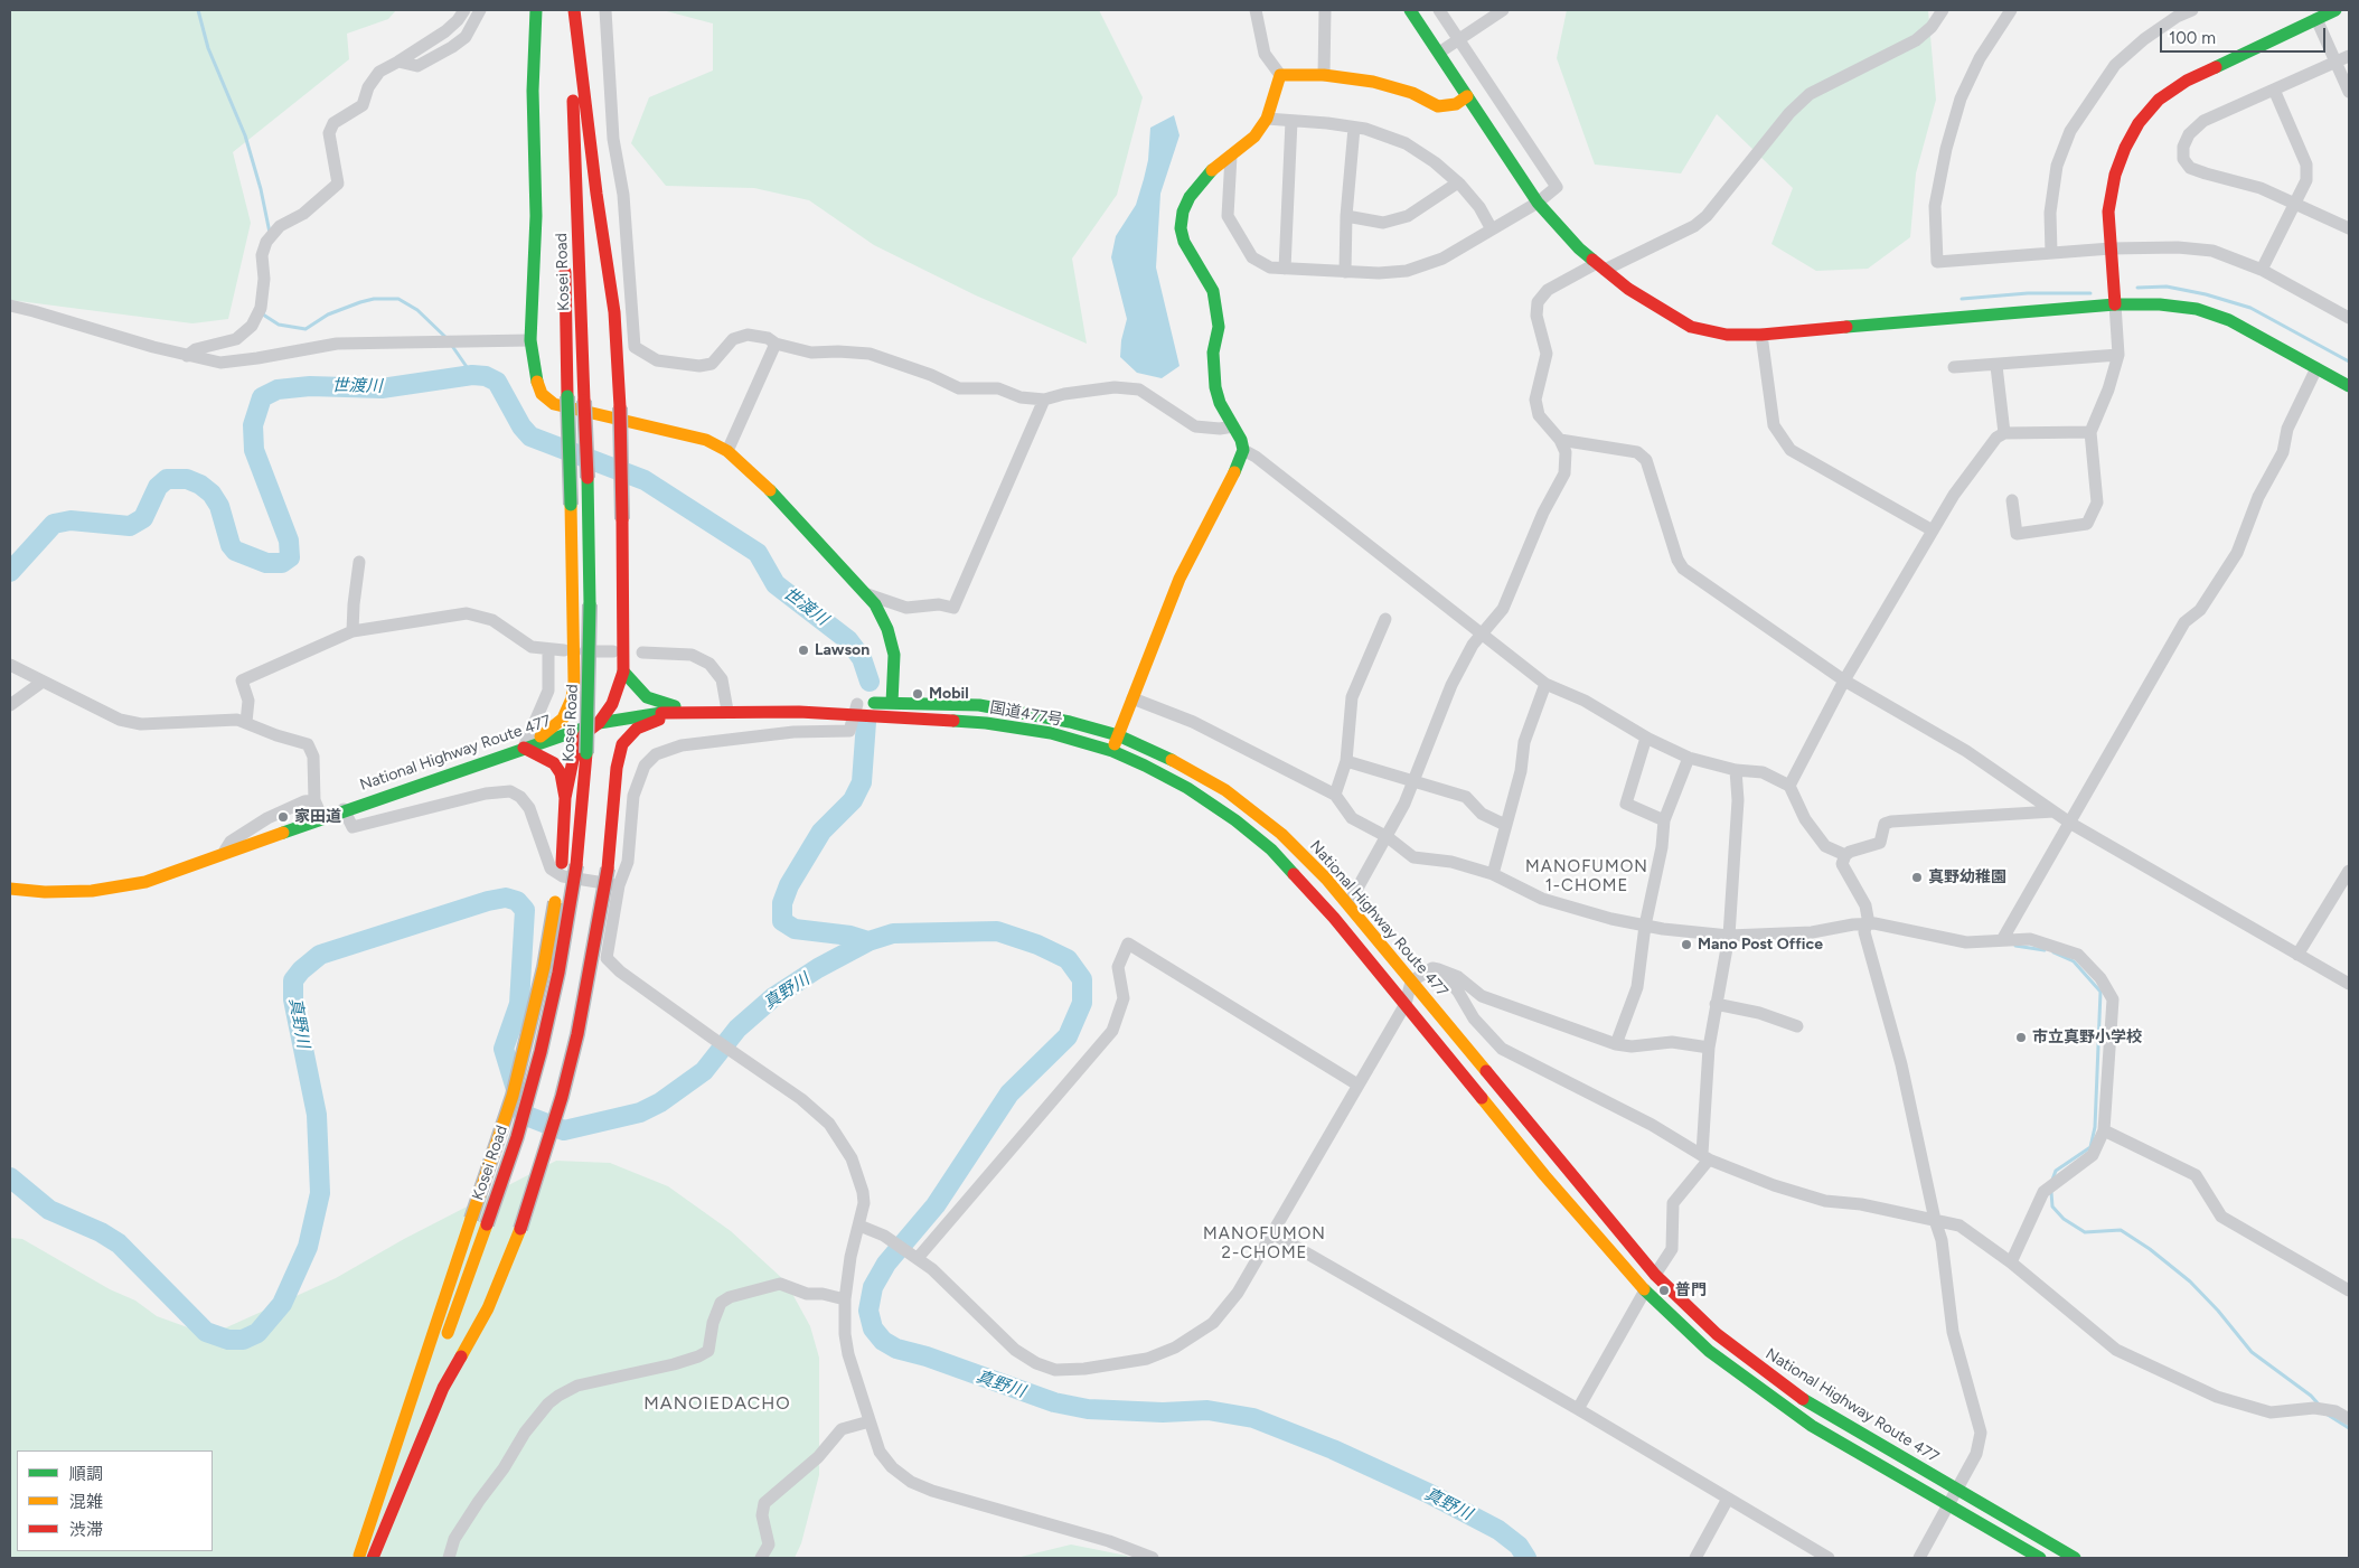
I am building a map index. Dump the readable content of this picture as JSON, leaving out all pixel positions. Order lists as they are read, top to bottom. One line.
{"streets":{"main road":["Kosei Road","国道477号","National Highway Route 477"]},"crossings":[["国道477号","National Highway Route 477"]],"districts":["MANOFUMON 1-CHOME","MANOFUMON 2-CHOME","MANOIEDACHO"],"water":["世渡川","真野川"],"places":["Lawson","Mobil","家田道","真野幼稚園","Mano Post Office","市立真野小学校","普門"],"legend":["順調","混雑","渋滞"],"scale_bar":"100 m"}
